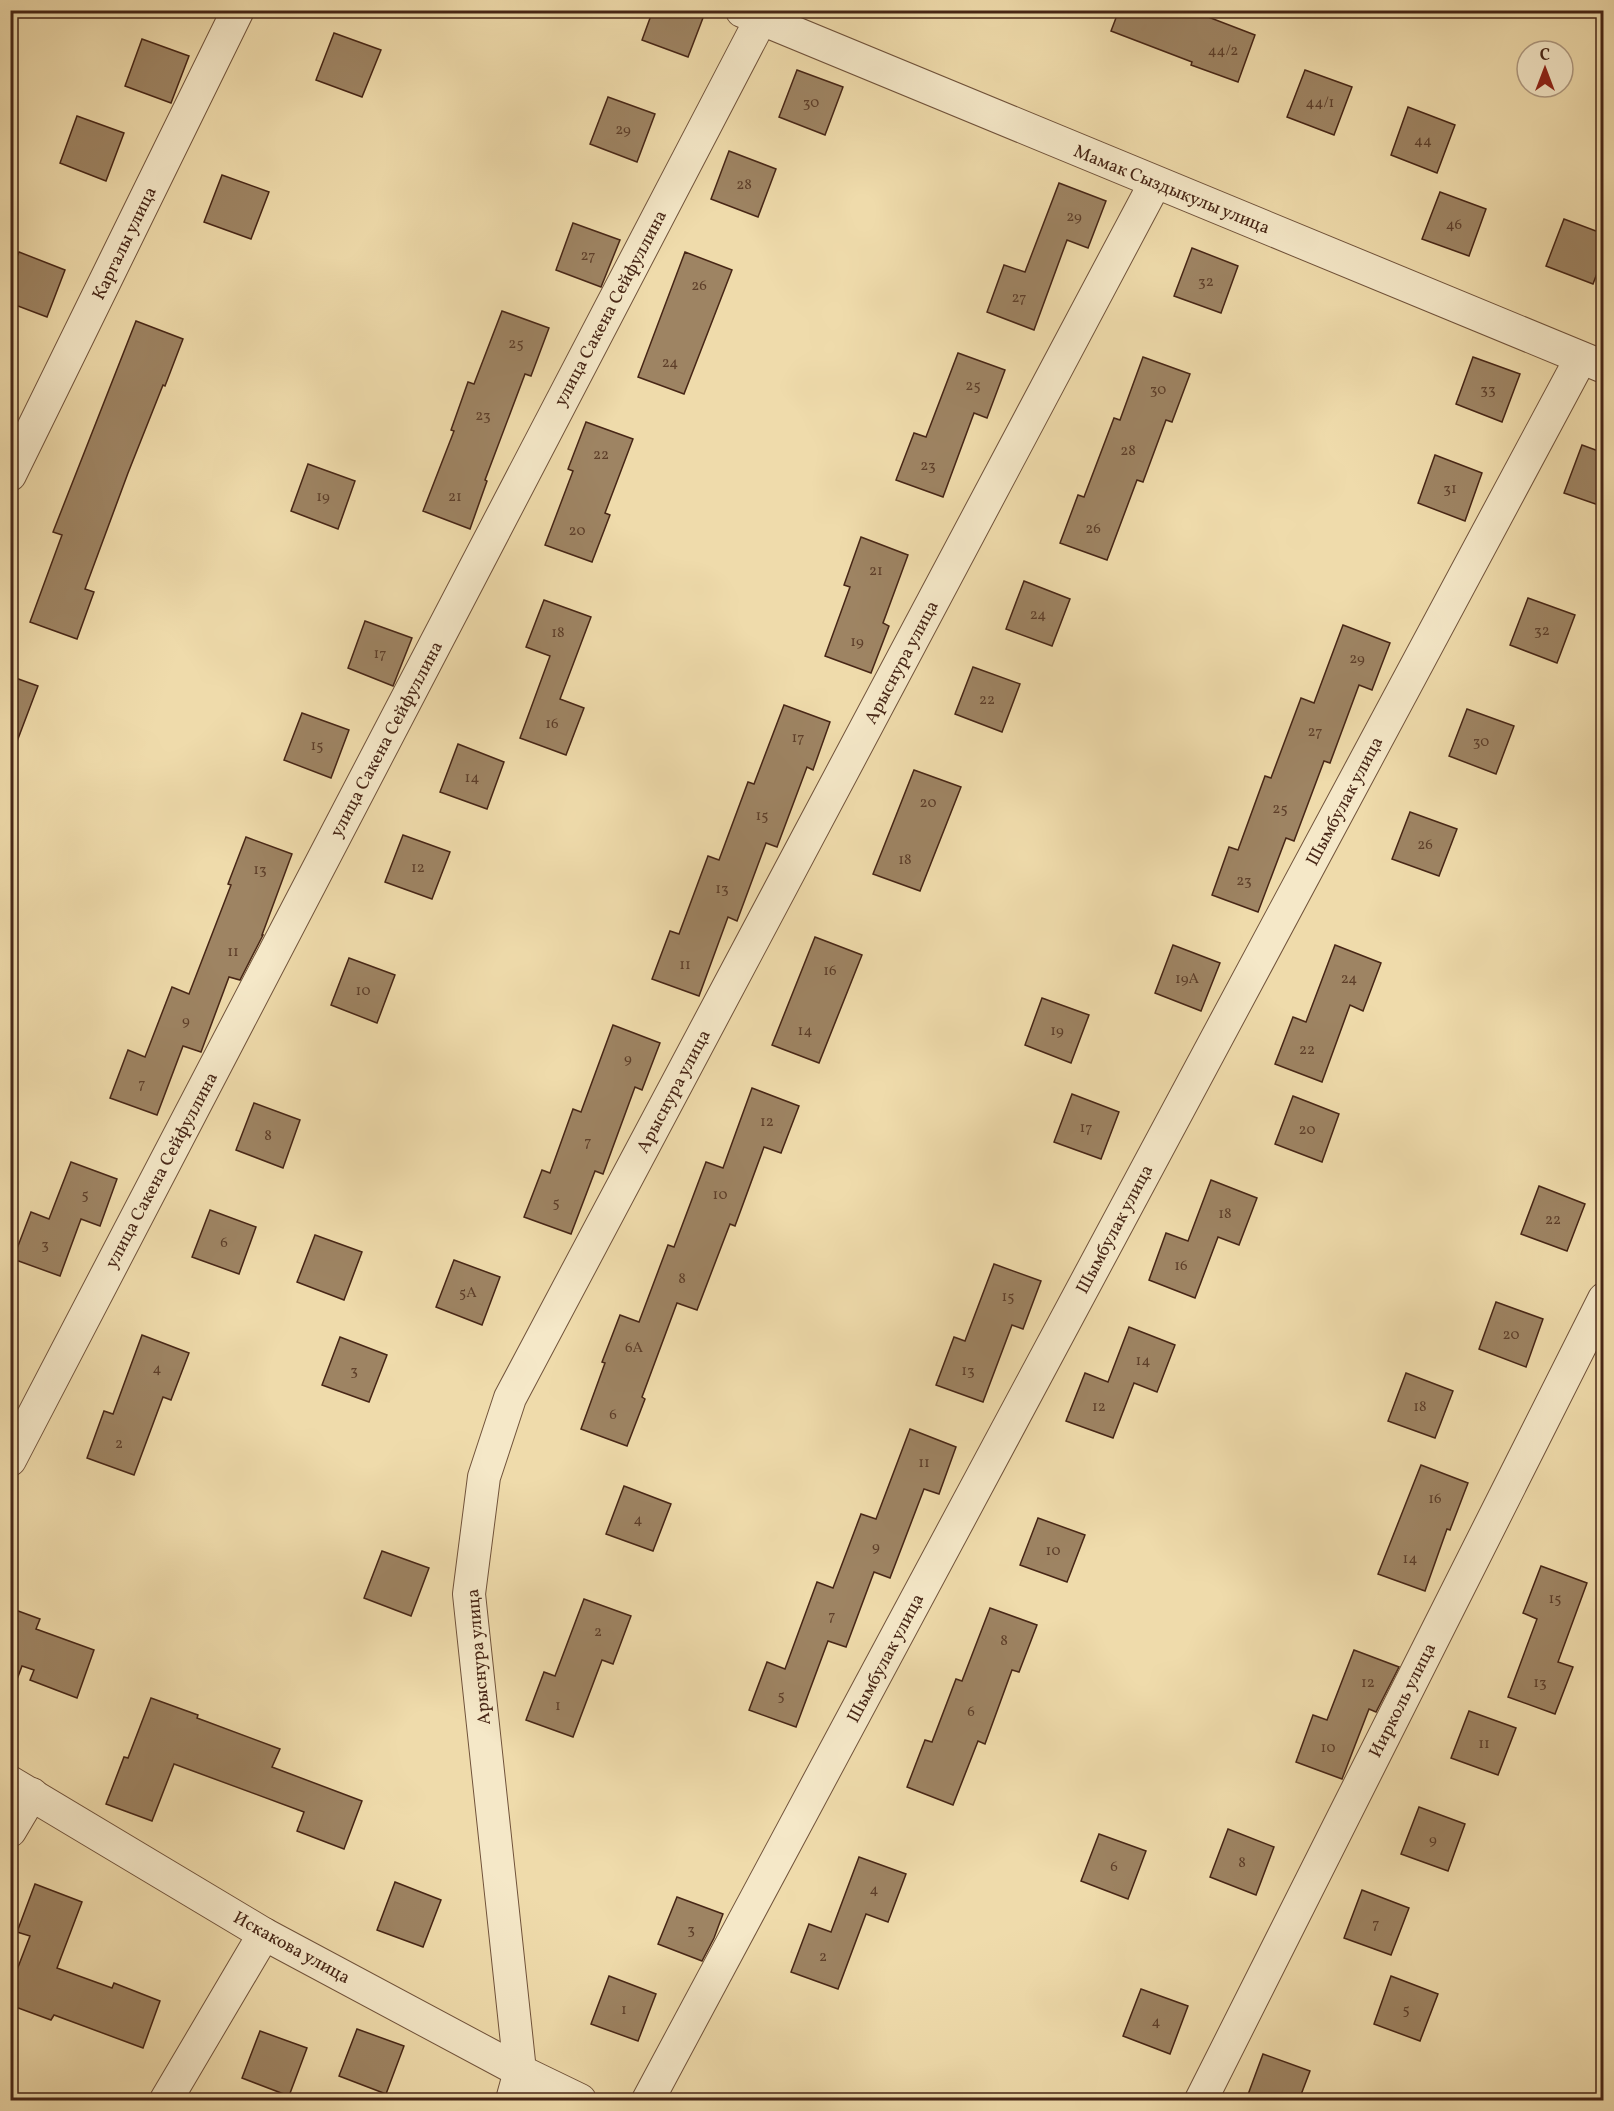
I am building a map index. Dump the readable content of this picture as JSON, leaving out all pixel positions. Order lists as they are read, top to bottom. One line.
{"streets":{"street":["Мамак Сыздыкулы улица","Каргалы улица","улица Сакена Сейфуллина","Арыснура улица","Шымбулак улица","Иирколь улица","Искакова улица"]},"crossings":[["Мамак Сыздыкулы улица","улица Сакена Сейфуллина"],["Мамак Сыздыкулы улица","Арыснура улица"],["Мамак Сыздыкулы улица","Шымбулак улица"],["Арыснура улица","Искакова улица"]],"house_numbers":["44/2","30","44/1","29","44","28","29","46","27","32","26","27","25","24","25","30","33","23","28","22","23","31","19","21","26","20","21","24","32","18","19","17","29","22","16","27","17","30","15","14","20","25","15","26","18","12","13","23","13","11","11","16","19А","24","10","9","14","19","22","9","7","12","17","20","8","7","5","10","5","18","22","6","3","16","8","5А","15","20","6А","14","4","3","13","12","18","6","2","11","16","4","9","10","14","15","7","2","8","12","13","5","1","6","11","10","9","8","6","4","7","3","2","1","5","4"],"north":"top"}
